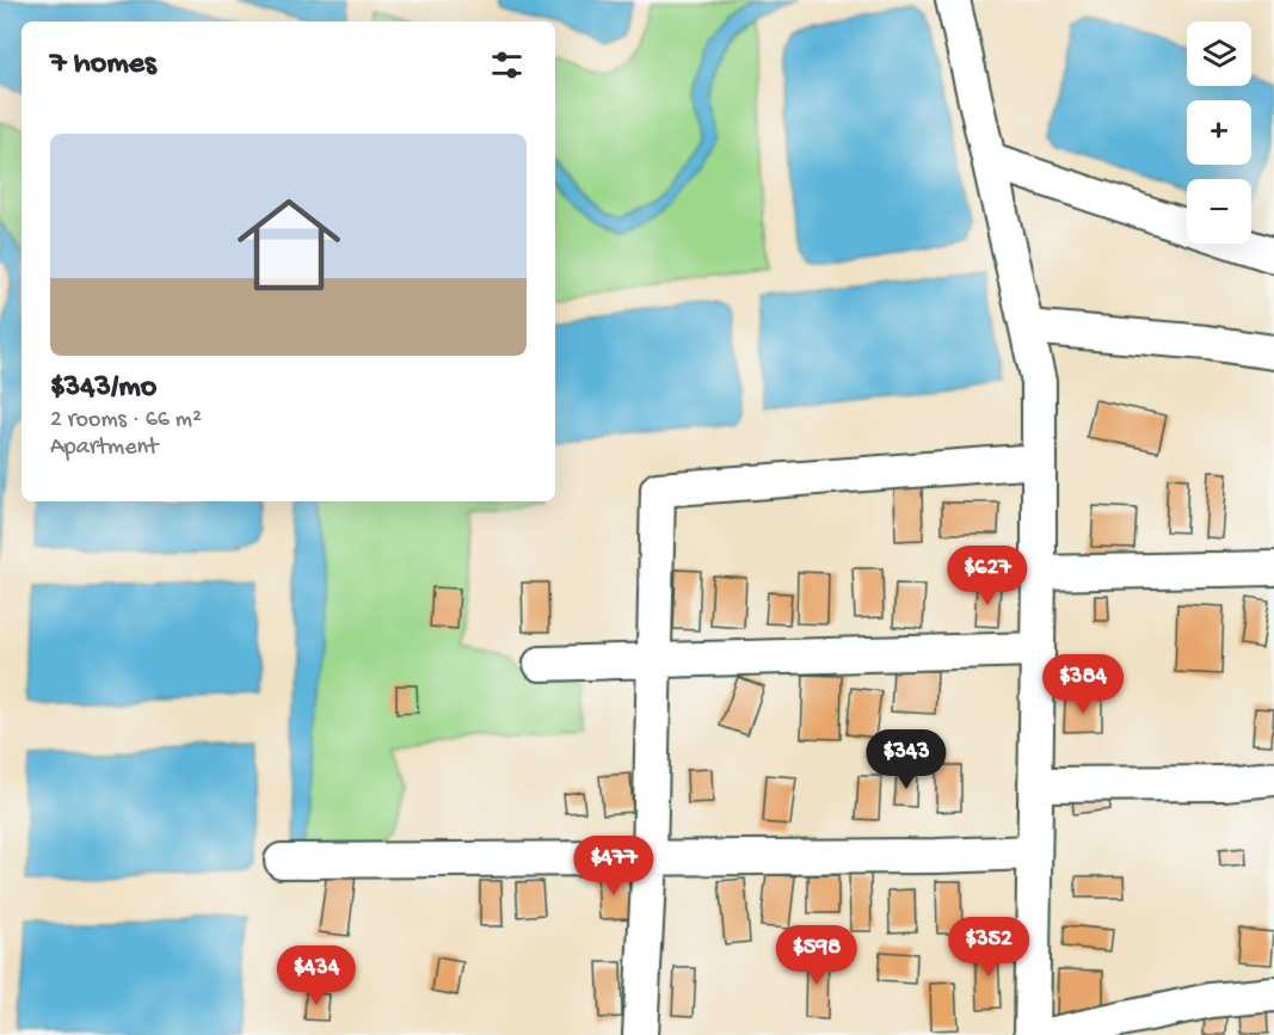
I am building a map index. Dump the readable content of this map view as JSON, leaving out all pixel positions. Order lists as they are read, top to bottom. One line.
{"page":{"map_buttons":["+","−"],"heading":"7 homes","list":[{"name":"$343/mo","note":"2 rooms · 66 m² · Apartment"}],"price":["$627","$384","$343","$477","$352","$598","$434"]}}
